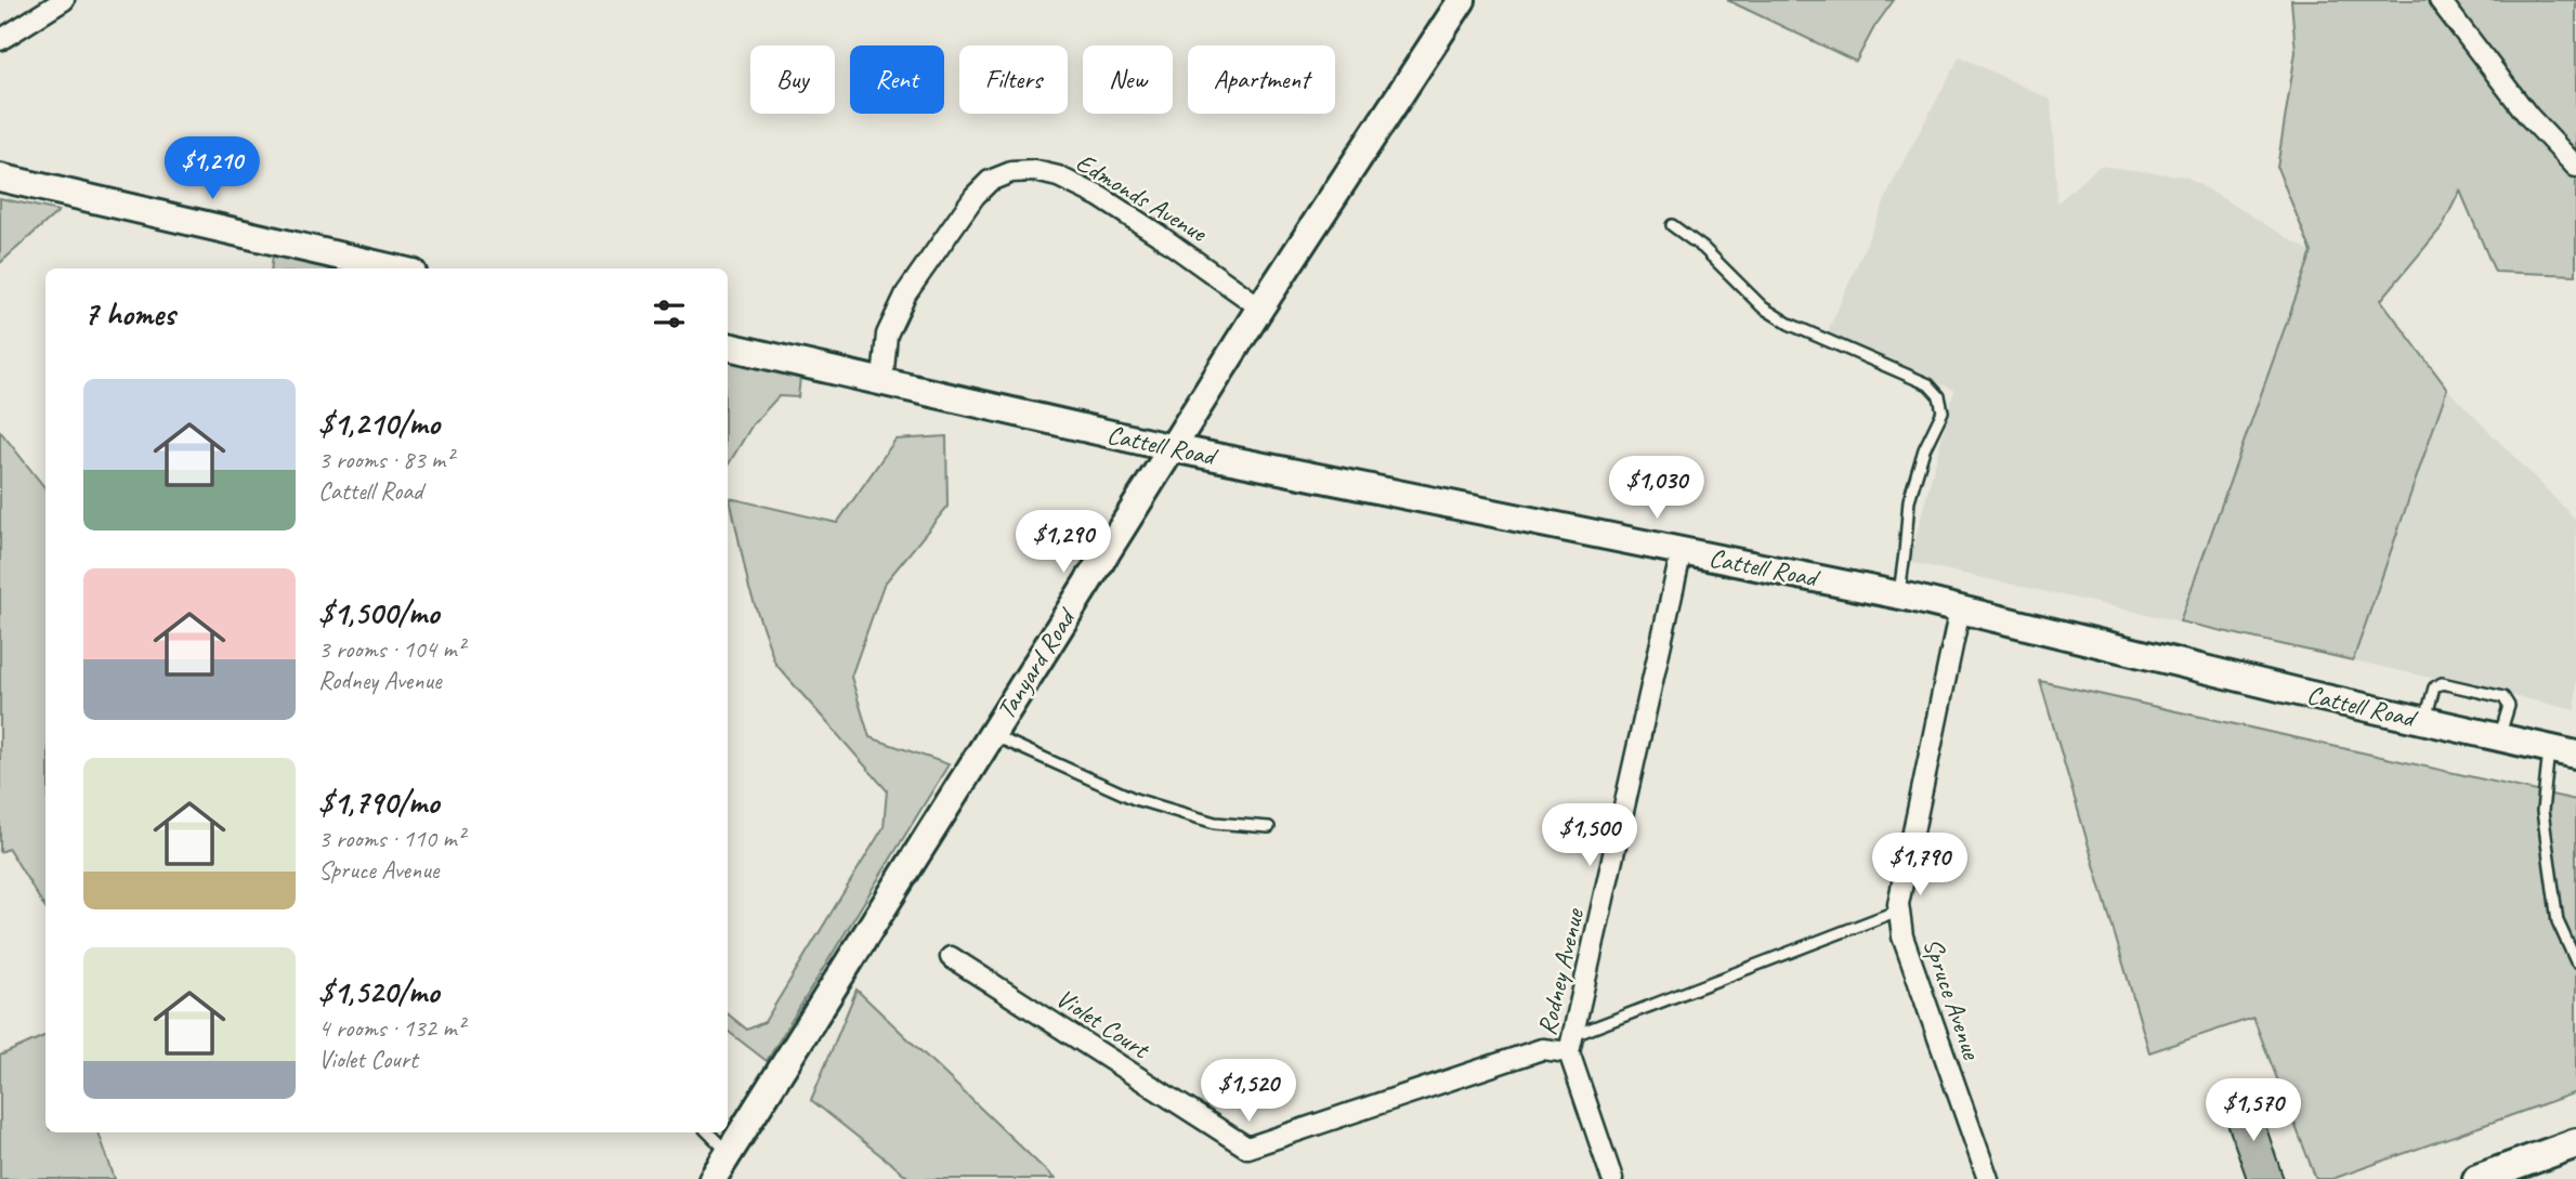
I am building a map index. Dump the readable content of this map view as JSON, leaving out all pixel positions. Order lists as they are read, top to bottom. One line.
{"streets":{"street":["Edmonds Avenue","Cattell Road","Tanyard Road","Rodney Avenue","Spruce Avenue","Violet Court"]},"crossings":[["Edmonds Avenue","Cattell Road"],["Edmonds Avenue","Tanyard Road"],["Cattell Road","Tanyard Road"],["Cattell Road","Rodney Avenue"],["Cattell Road","Spruce Avenue"],["Rodney Avenue","Violet Court"]],"page":{"chip":["Buy","Rent","Filters","New","Apartment"],"price":["$1,210","$1,030","$1,290","$1,500","$1,790","$1,520","$1,570"],"heading":"7 homes","list":[{"name":"$1,210/mo","note":"3 rooms · 83 m² · Cattell Road"},{"name":"$1,500/mo","note":"3 rooms · 104 m² · Rodney Avenue"},{"name":"$1,790/mo","note":"3 rooms · 110 m² · Spruce Avenue"},{"name":"$1,520/mo","note":"4 rooms · 132 m² · Violet Court"}]}}
